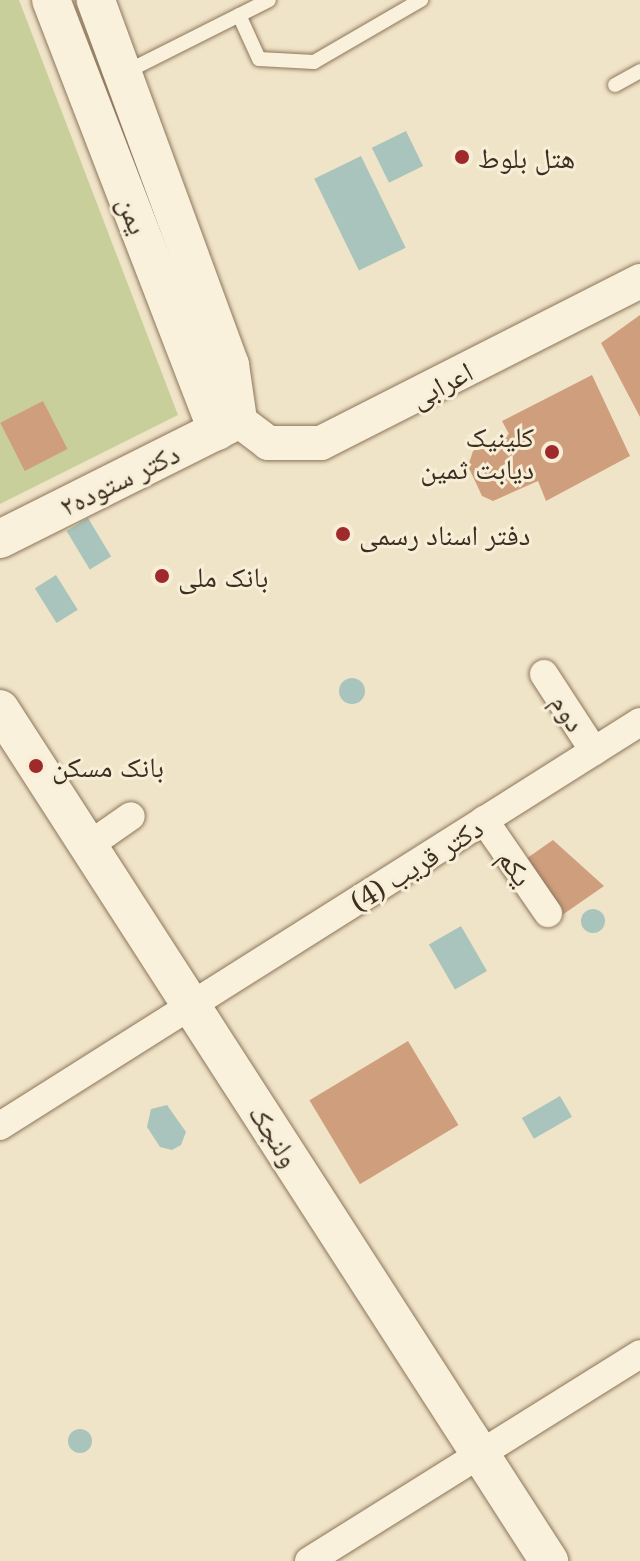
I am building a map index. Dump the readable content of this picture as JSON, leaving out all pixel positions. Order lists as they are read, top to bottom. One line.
{"streets":{"main road":["یمن","دکتر ستوده۲","ولنجک"],"street":["اعرابی","دوم","دکتر قریب (4)","یکم"]},"crossings":[["یمن","اعرابی"],["یمن","دکتر ستوده۲"],["اعرابی","دکتر ستوده۲"],["دوم","دکتر قریب (4)"],["دکتر قریب (4)","یکم"],["دکتر قریب (4)","ولنجک"]],"places":["هتل بلوط","کلینیک دیابت ثمین","دفتر اسناد رسمی","بانک ملی","بانک مسکن"]}
